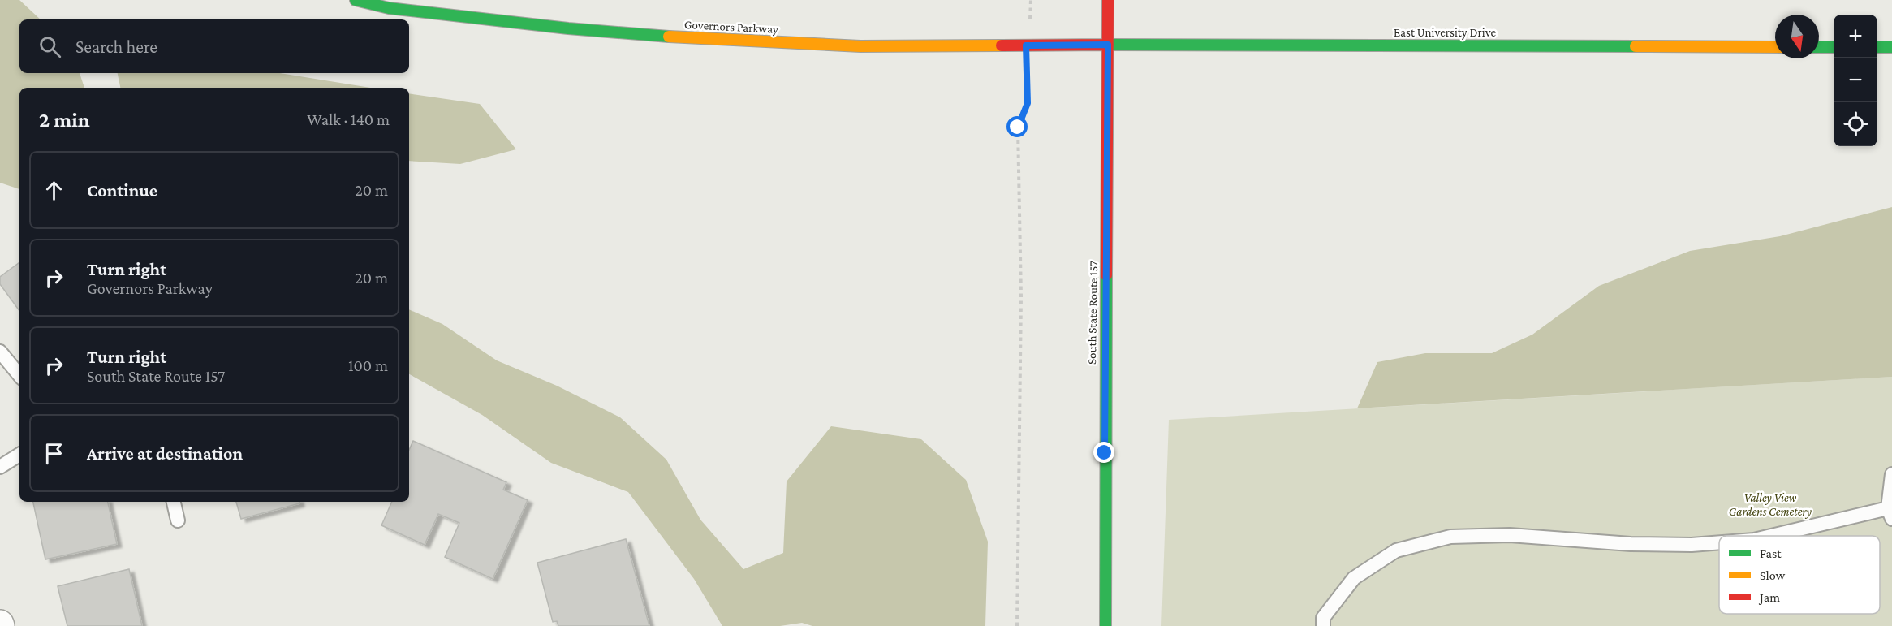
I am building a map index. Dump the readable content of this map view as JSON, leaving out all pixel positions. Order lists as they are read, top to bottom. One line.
{"streets":{"main road":["Governors Parkway","East University Drive","South State Route 157"]},"crossings":[["Governors Parkway","East University Drive"],["Governors Parkway","South State Route 157"],["East University Drive","South State Route 157"]],"parks":["Valley View Gardens Cemetery"],"legend":["Fast","Slow","Jam"],"north":"bottom","page":{"map_buttons":["+","−"],"search":"Search here","heading":["2 min","Walk · 140 m"],"list":[["Continue","20 m"],["Turn right","Governors Parkway","20 m"],["Turn right","South State Route 157","100 m"],"Arrive at destination"]}}
